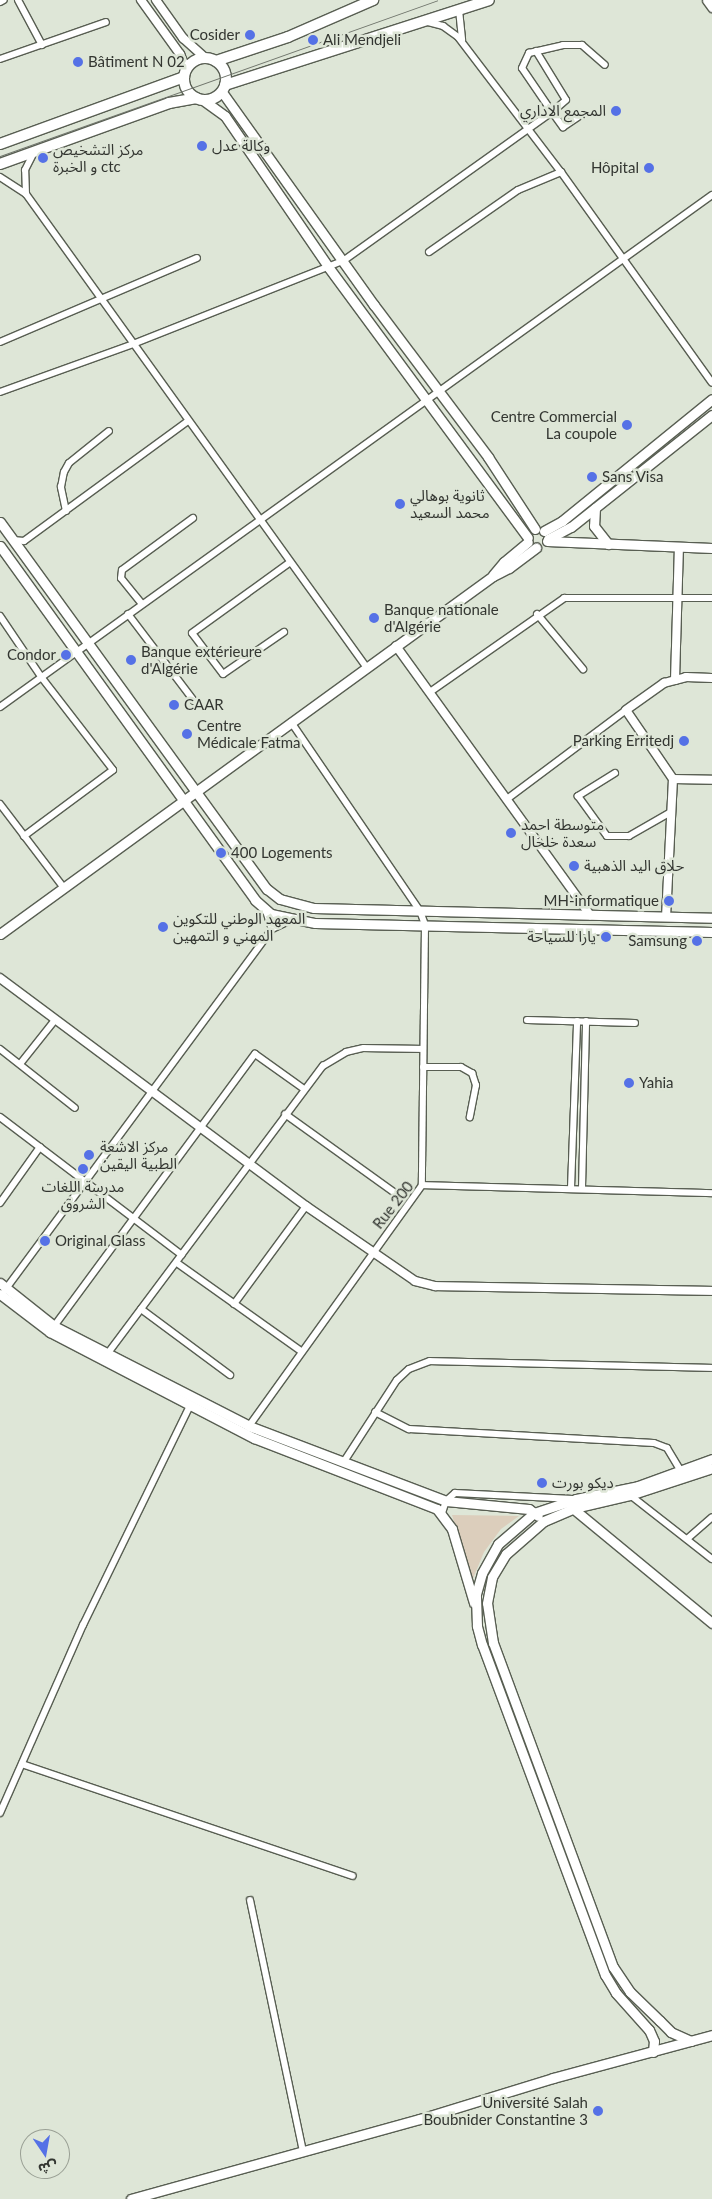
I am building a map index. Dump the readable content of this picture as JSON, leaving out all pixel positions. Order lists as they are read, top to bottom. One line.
{"streets":{"street":["Rue 200"]},"places":["Cosider","Ali Mendjeli","Bâtiment N 02","المجمع الاداري","وكالة عدل","مركز التشخيص و الخبرة ctc","Hôpital","Centre Commercial La coupole","Sans Visa","ثانوية بوهالي محمد السعيد","Banque nationale d'Algérie","Condor","Banque extérieure d'Algérie","CAAR","Centre Médicale Fatma","Parking Erritedj","متوسطة احمد سعدة خلخال","400 Logements","حلاق اليد الذهبية","MH-informatique","المعهد الوطني للتكوين المهني و التمهين","يارا للسياحة","Samsung","Yahia","مركز الاشعة الطبية اليقين","مدرسة اللغات الشروق","Original Glass","ديكو بورت","Université Salah Boubnider Constantine 3"],"north":"bottom"}
